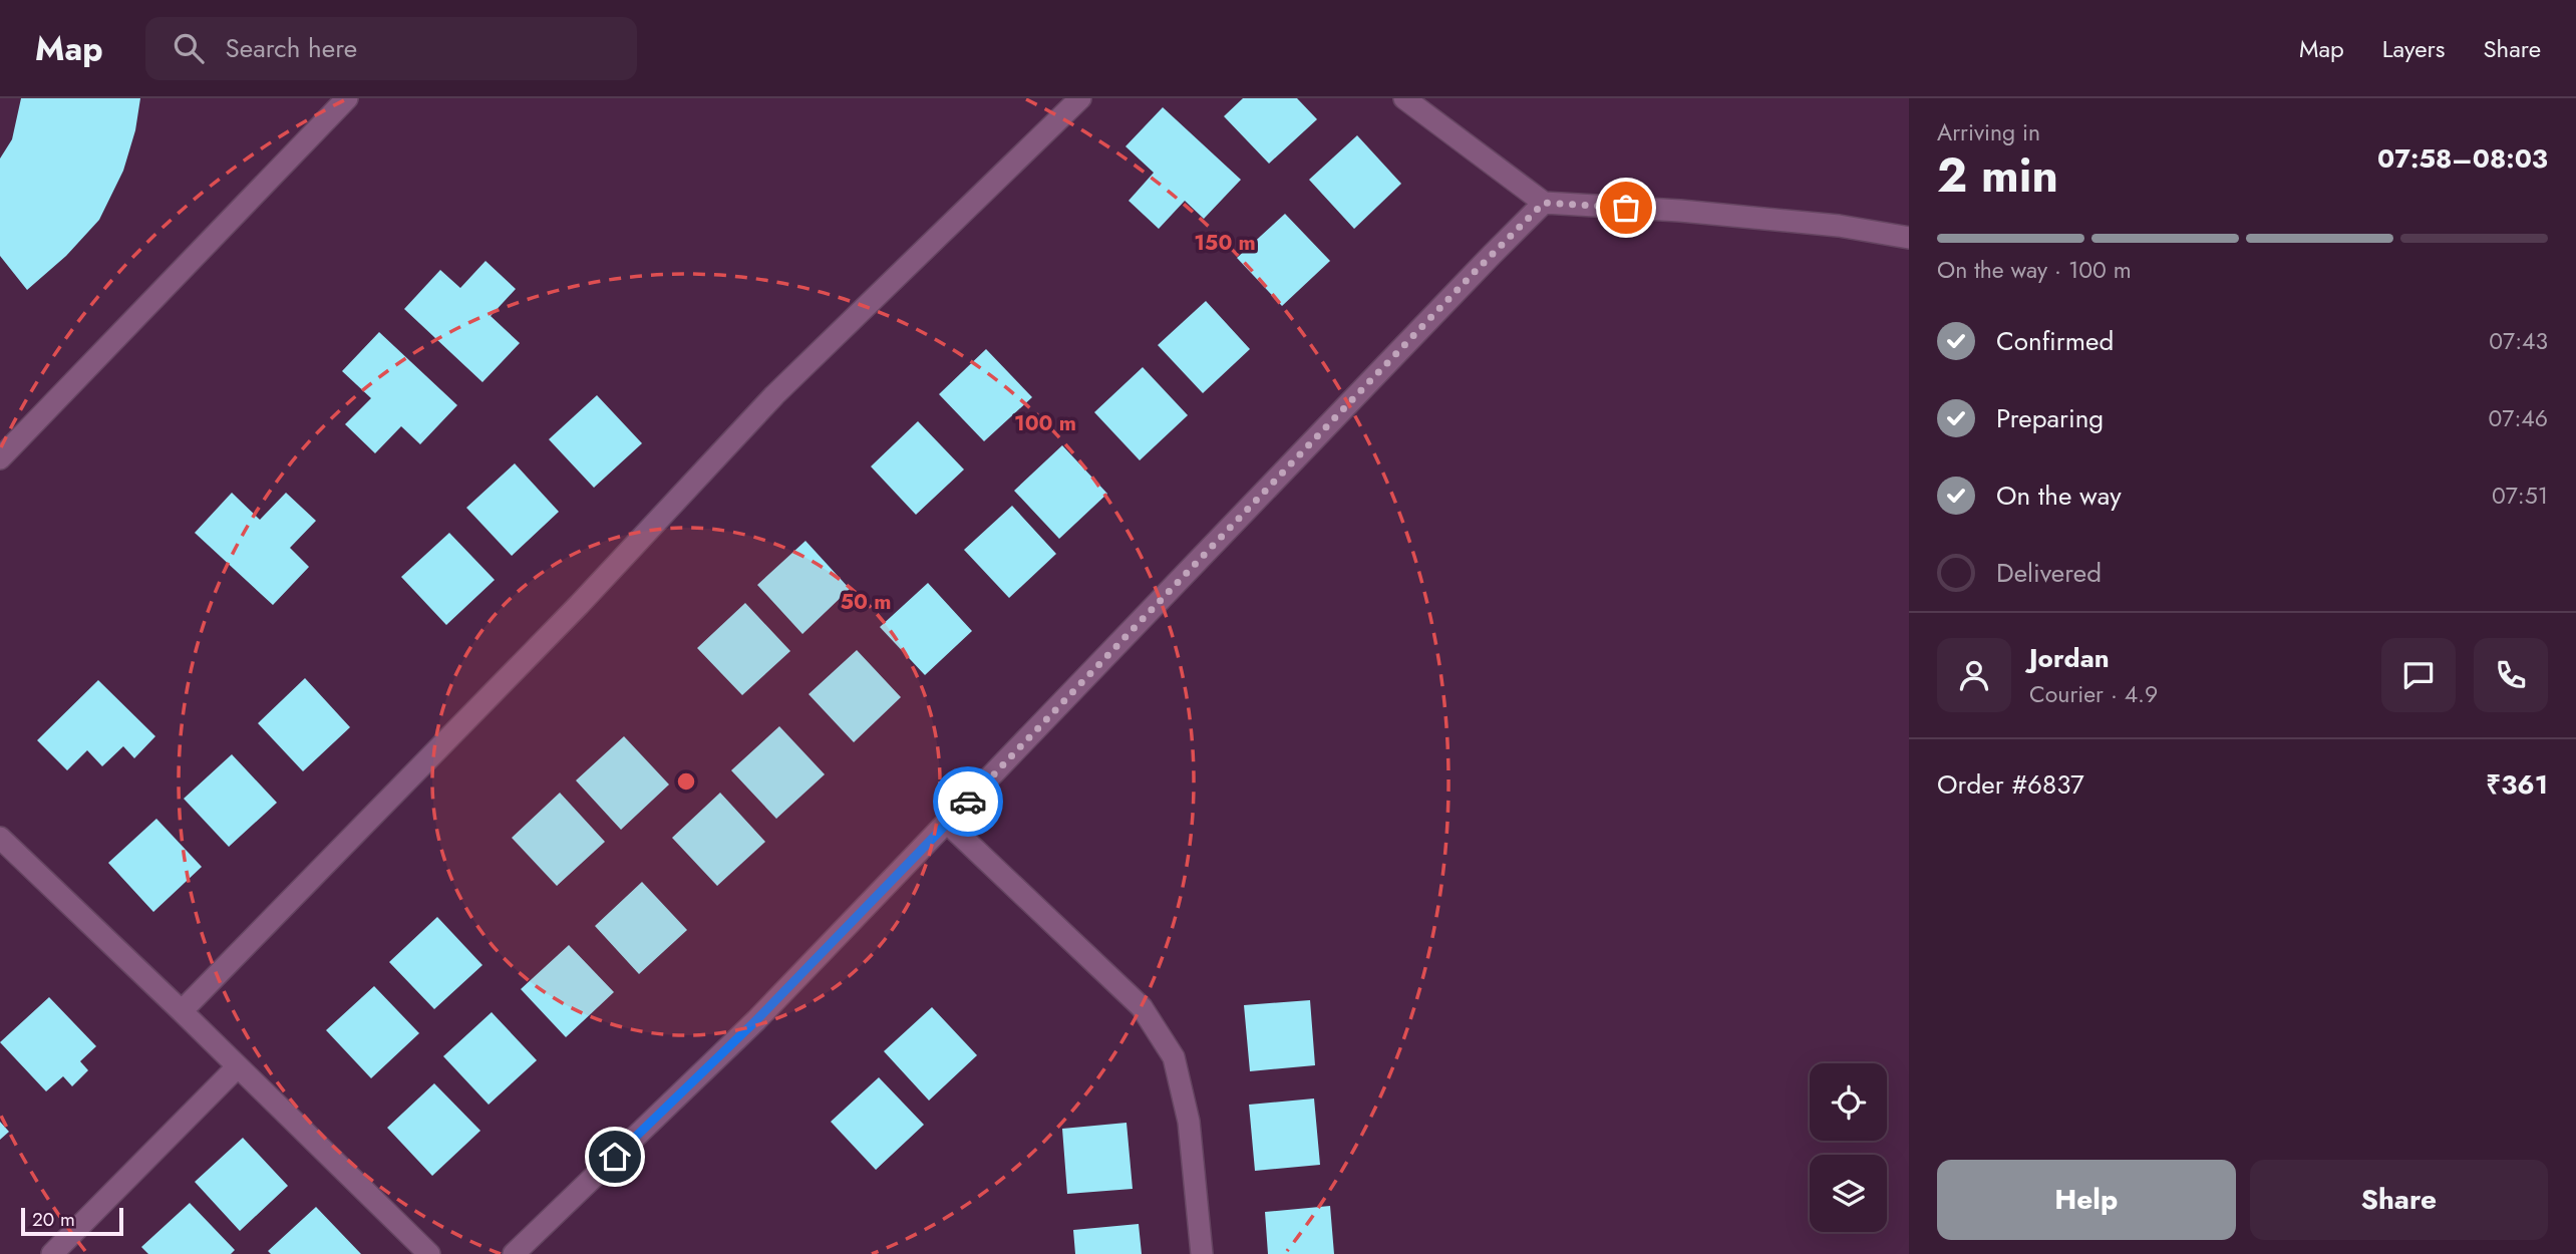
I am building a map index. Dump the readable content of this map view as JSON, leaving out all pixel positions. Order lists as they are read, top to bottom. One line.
{"scale_bar":"20 m","page":{"header":"Map","search":"Search here","nav":["Map","Layers","Share"],"heading":["2 min","Arriving in","07:58–08:03"],"panel":["Jordan","Courier · 4.9","Order #6837","₹361"],"bar":"On the way · 100 m","list":[["Confirmed","07:43"],["Preparing","07:46"],["On the way","07:51"],"Delivered"],"buttons":["Help","Share"],"scale":"20 m"},"rings":["150 m","100 m","50 m"]}
